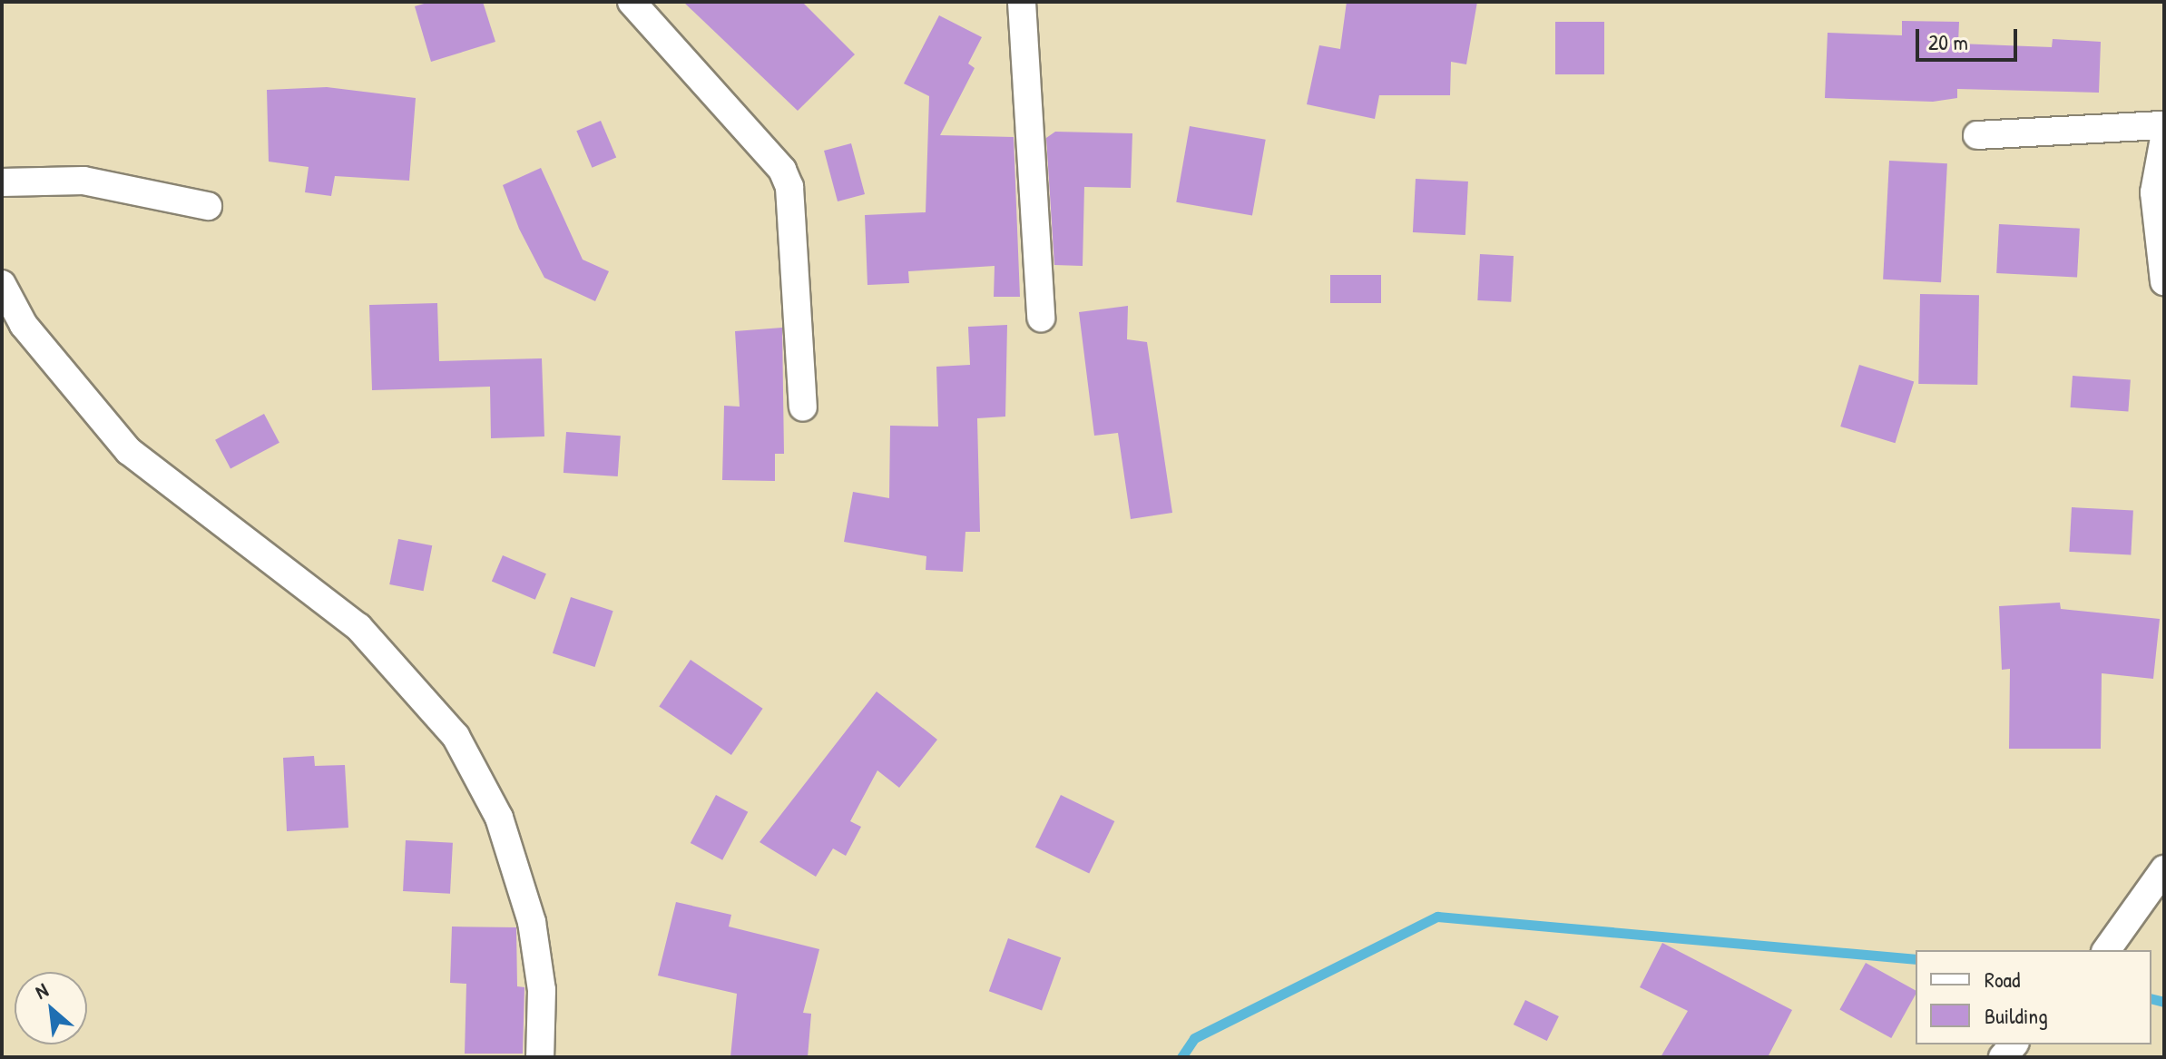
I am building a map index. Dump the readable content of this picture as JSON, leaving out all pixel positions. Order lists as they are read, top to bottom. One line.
{"legend":["Road","Building"],"scale_bar":"20 m","north":"top left"}
